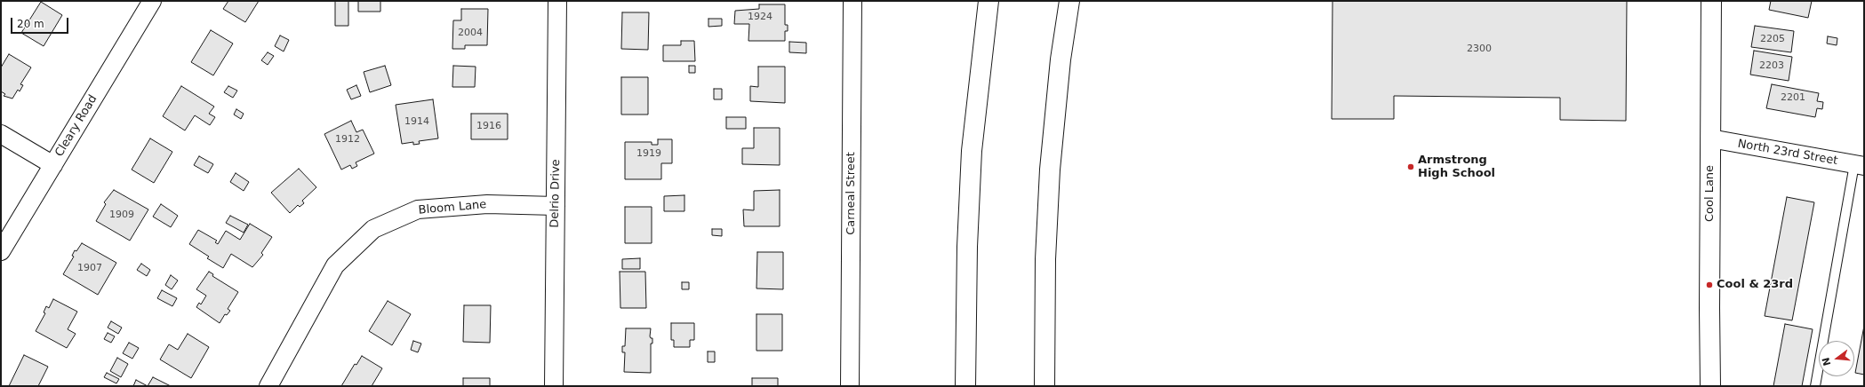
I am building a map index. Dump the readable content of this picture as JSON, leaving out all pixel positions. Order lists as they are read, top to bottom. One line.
{"streets":{"main road":["Cool Lane"],"street":["Cleary Road","North 23rd Street","Delrio Drive","Carneal Street","Bloom Lane"]},"crossings":[["North 23rd Street","Cool Lane"],["Delrio Drive","Bloom Lane"]],"places":["Armstrong High School","Cool & 23rd"],"house_numbers":["1924","2004","2205","2300","2203","2201","1914","1916","1912","1919","1909","1907"],"scale_bar":"20 m","north":"left"}
